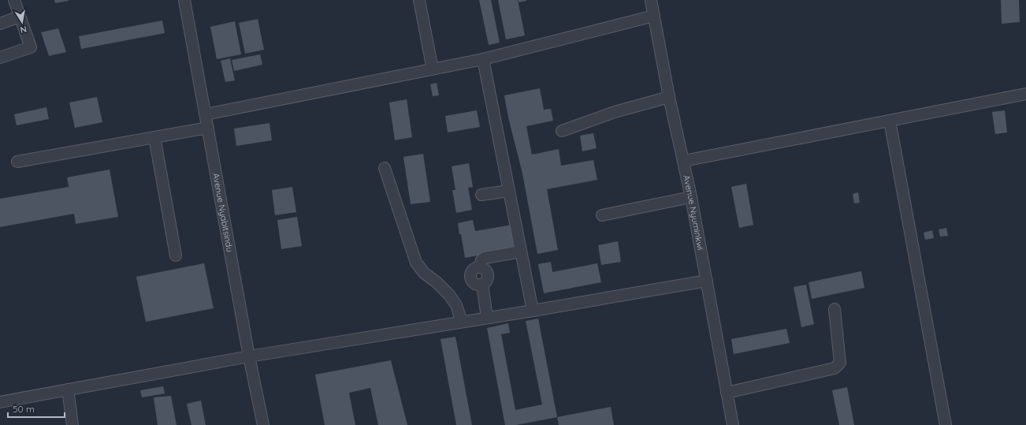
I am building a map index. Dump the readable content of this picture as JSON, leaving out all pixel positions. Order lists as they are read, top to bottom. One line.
{"streets":{"street":["Avenue Nyuminkwi","Avenue Nyabitsindu"]},"scale_bar":"50 m","north":"bottom"}
